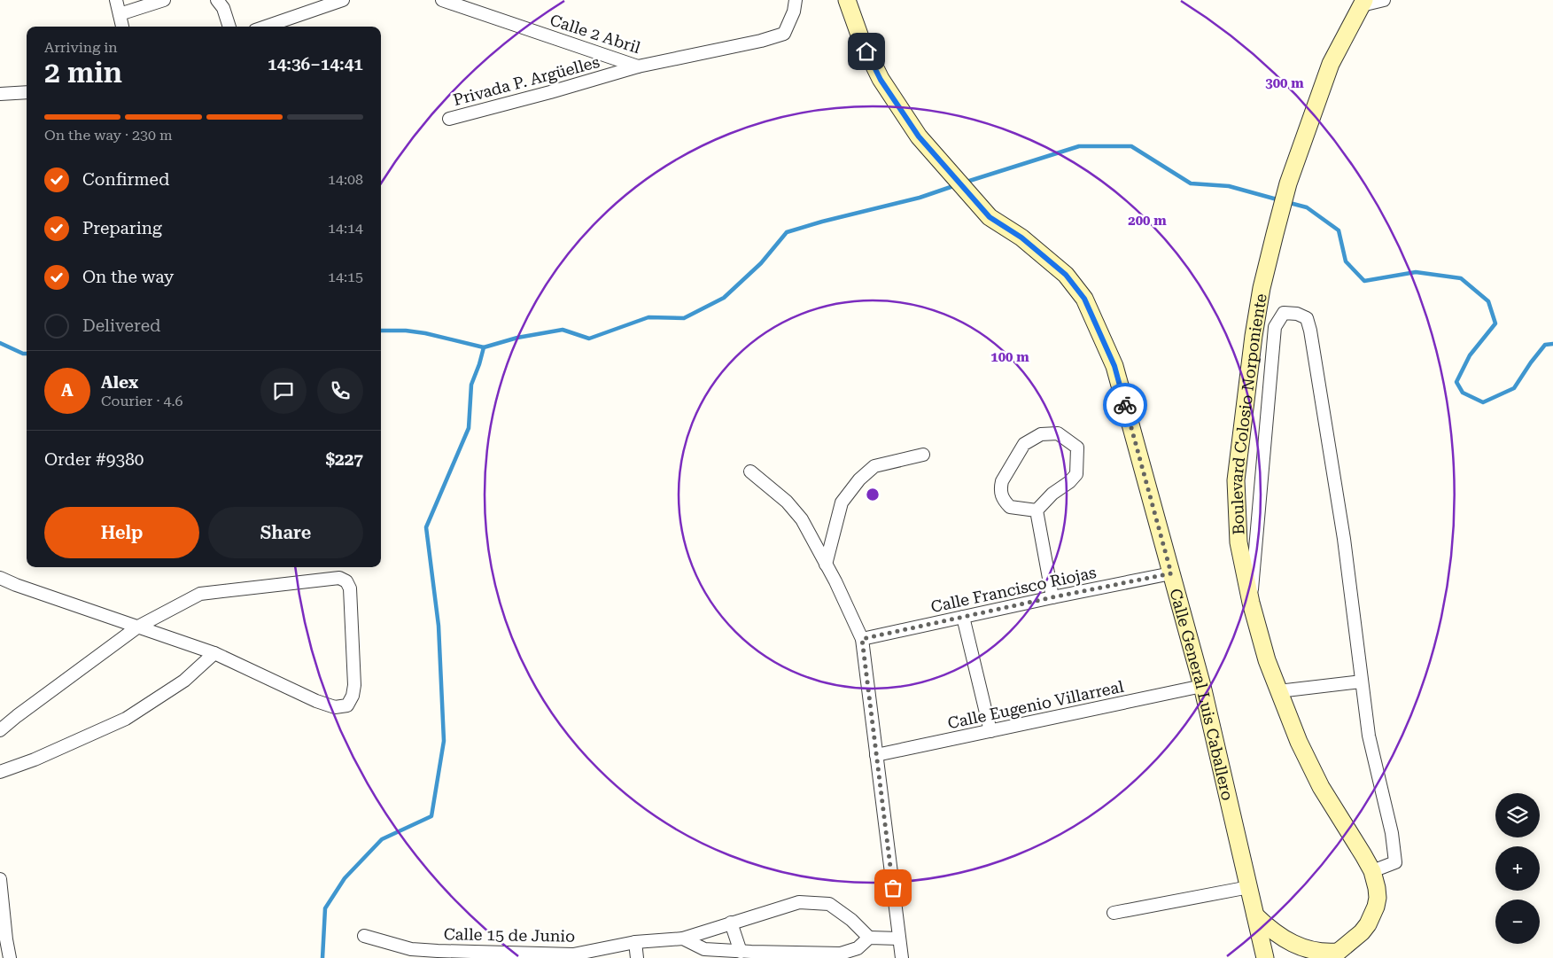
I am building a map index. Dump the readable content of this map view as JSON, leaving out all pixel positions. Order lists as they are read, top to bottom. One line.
{"streets":{"main road":["Boulevard Colosio Norponiente","Calle General Luis Caballero"],"street":["Calle 2 Abril","Privada P. Argüelles","Calle Francisco Riojas","Calle Eugenio Villarreal","Calle 15 de Junio"]},"crossings":[["Calle 2 Abril","Privada P. Argüelles"],["Calle Francisco Riojas","Calle General Luis Caballero"],["Calle General Luis Caballero","Calle Eugenio Villarreal"]],"page":{"heading":["2 min","Arriving in","14:36–14:41"],"panel":["Alex","Courier · 4.6","Order #9380","$227"],"bar":"On the way · 230 m","list":[["Confirmed","14:08"],["Preparing","14:14"],["On the way","14:15"],"Delivered"],"round":"A","buttons":["Help","Share"],"map_buttons":["+","−"]},"rings":["300 m","200 m","100 m"]}
